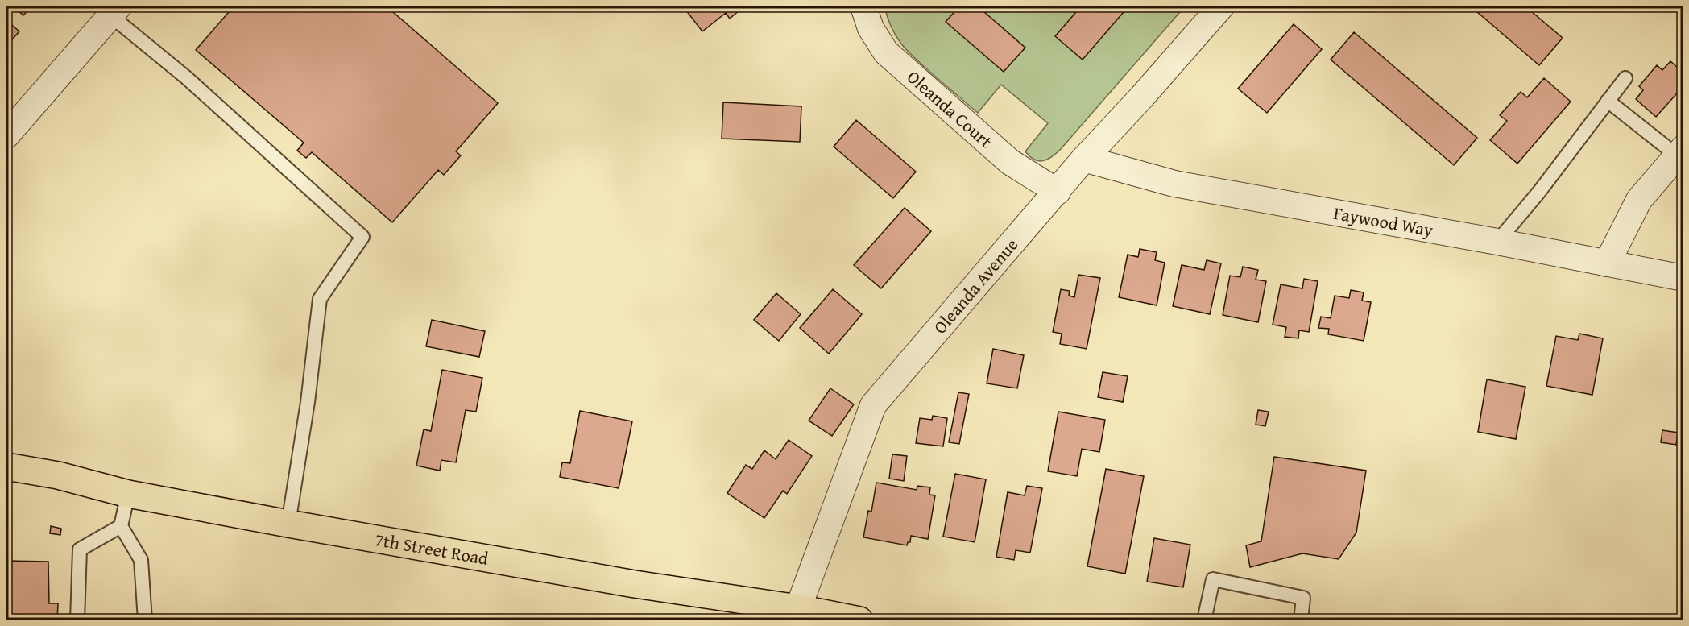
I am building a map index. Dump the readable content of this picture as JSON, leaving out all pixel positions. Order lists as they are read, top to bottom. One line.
{"streets":{"main road":["7th Street Road"],"street":["Oleanda Court","Faywood Way","Oleanda Avenue"]},"crossings":[["Oleanda Court","Oleanda Avenue"],["Faywood Way","Oleanda Avenue"],["Oleanda Avenue","7th Street Road"]]}
